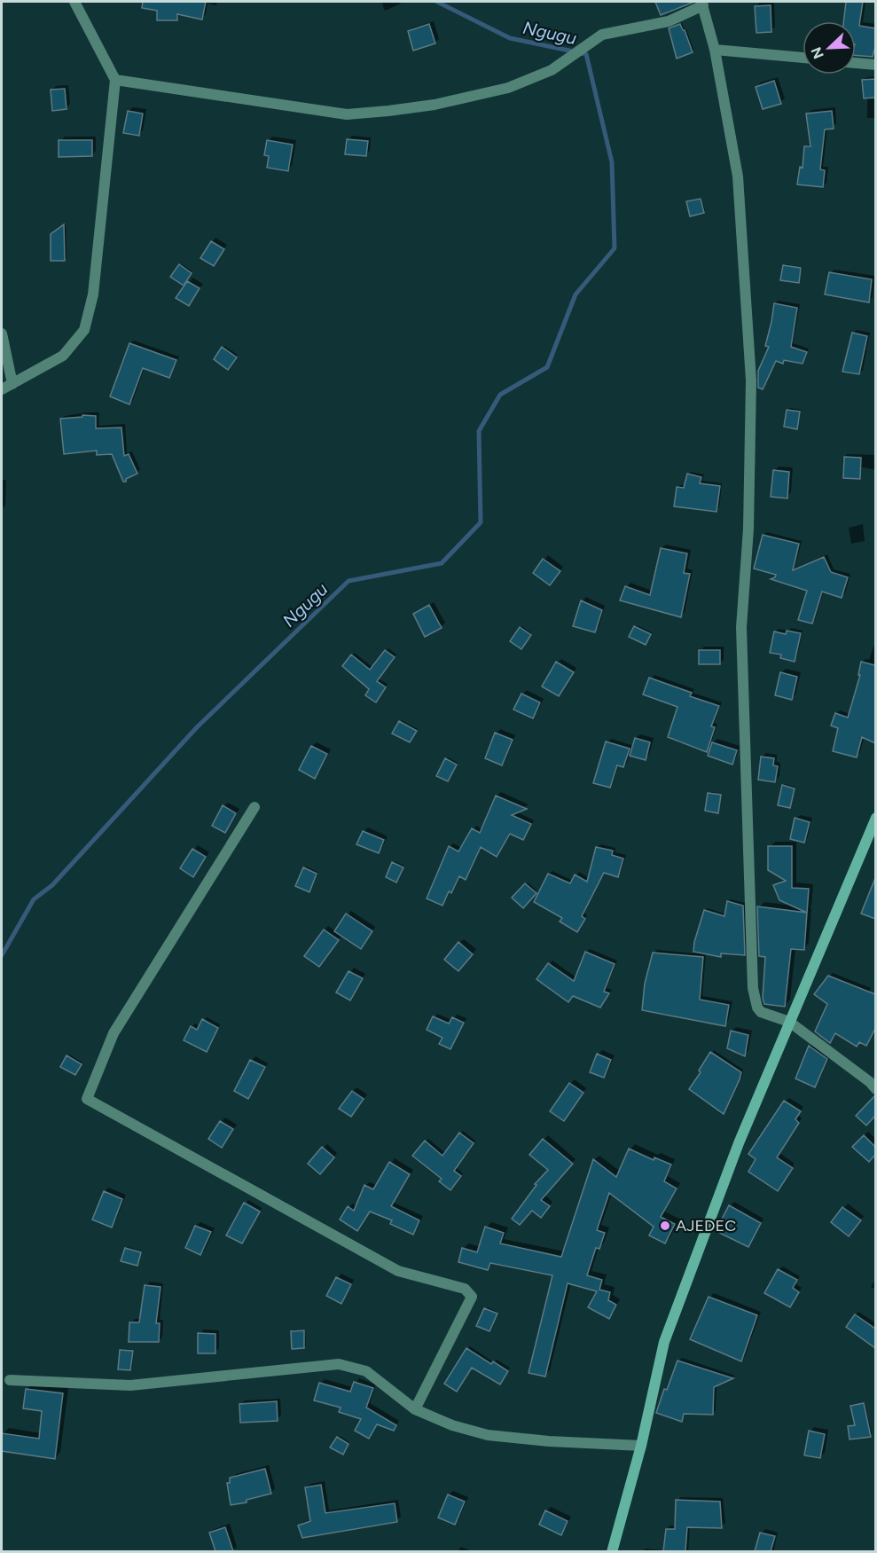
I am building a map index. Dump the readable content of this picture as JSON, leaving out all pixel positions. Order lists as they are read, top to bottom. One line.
{"water":["Ngugu"],"places":["AJEDEC"],"north":"bottom left"}
